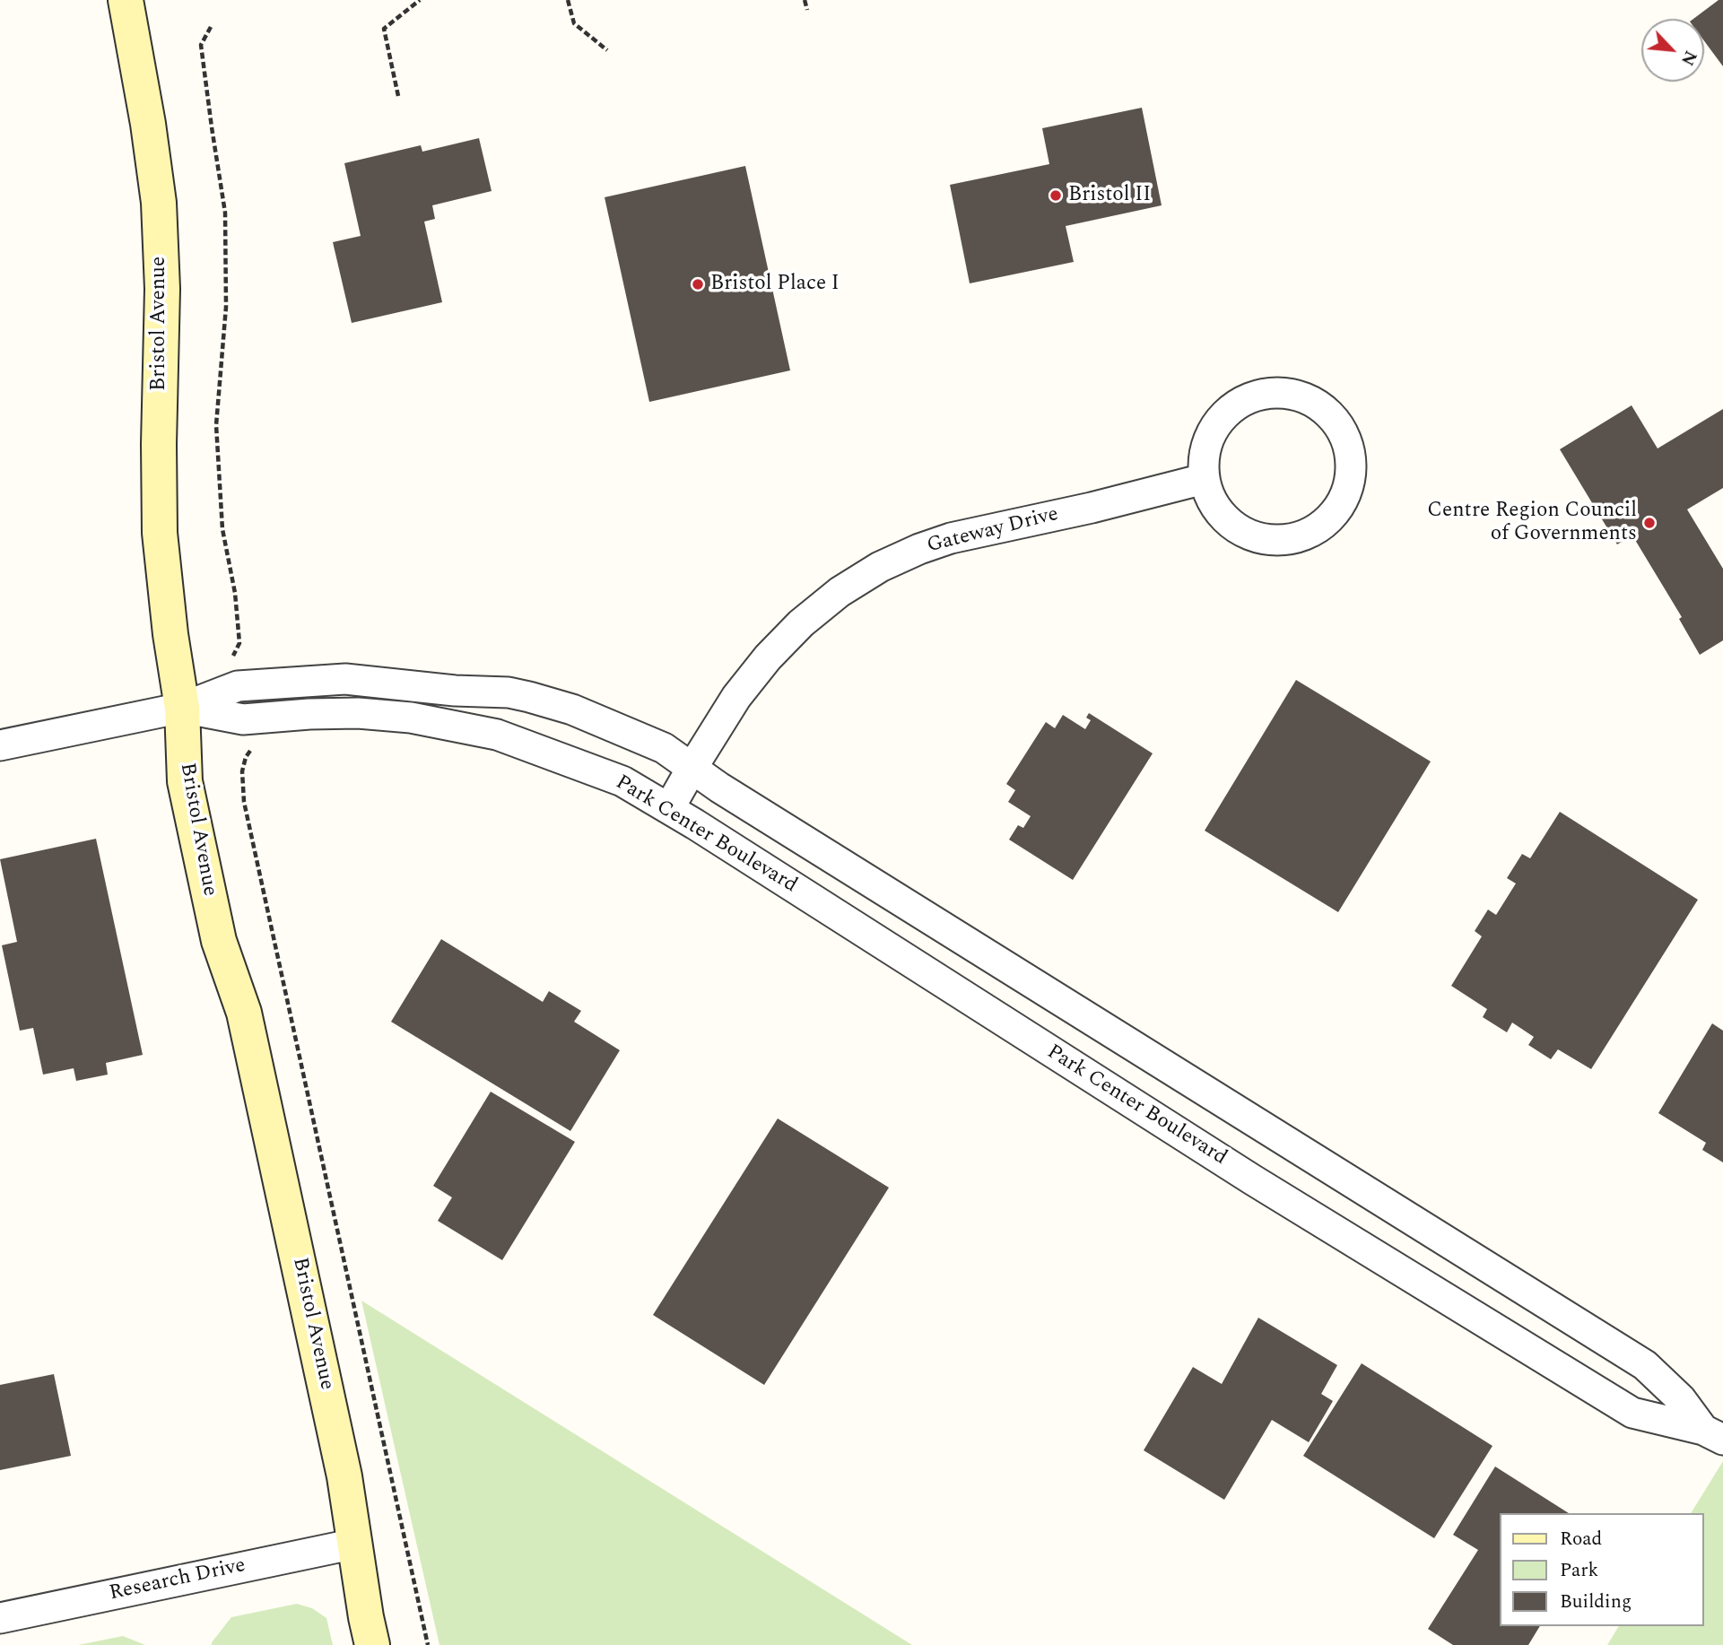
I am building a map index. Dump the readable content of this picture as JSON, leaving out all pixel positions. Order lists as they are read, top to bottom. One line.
{"streets":{"street":["Bristol Avenue","Gateway Drive","Park Center Boulevard","Research Drive"]},"crossings":[["Bristol Avenue","Park Center Boulevard"],["Bristol Avenue","Research Drive"],["Gateway Drive","Park Center Boulevard"]],"places":["Bristol II","Bristol Place I","Centre Region Council of Governments"],"legend":["Road","Park","Building"],"north":"bottom right"}
